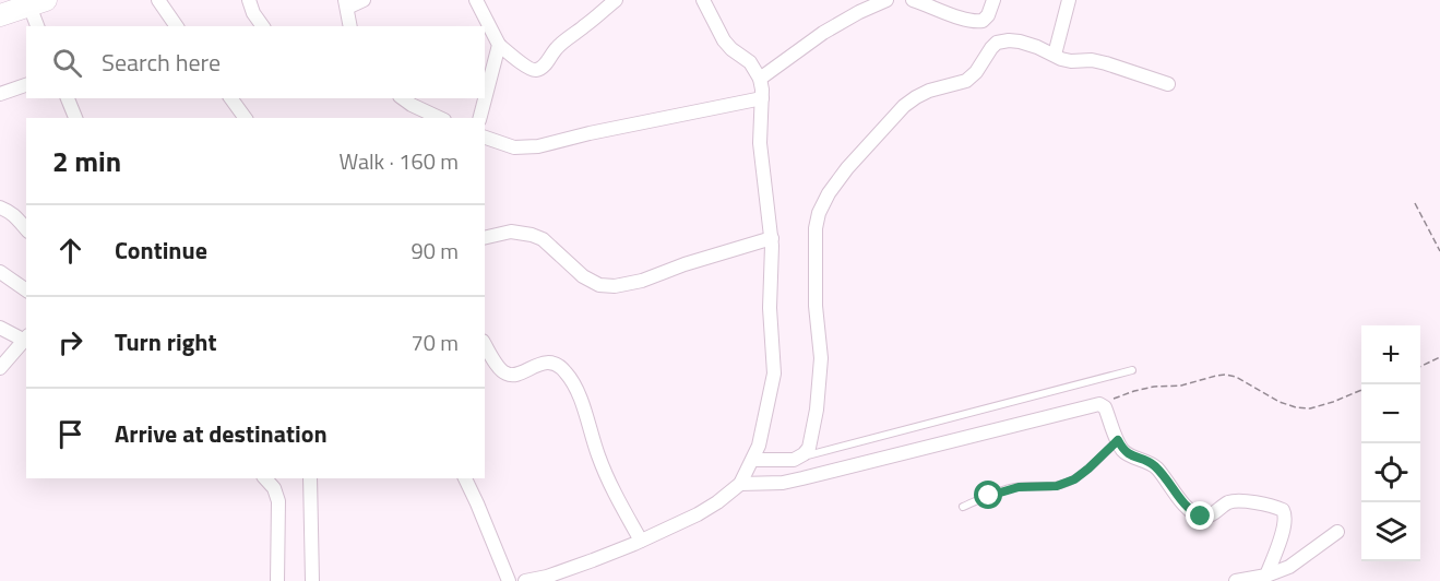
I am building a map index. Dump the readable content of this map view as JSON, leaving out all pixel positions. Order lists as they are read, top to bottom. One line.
{"page":{"search":"Search here","heading":["2 min","Walk · 160 m"],"list":[["Continue","90 m"],["Turn right","70 m"],"Arrive at destination"],"map_buttons":["+","−"]}}
